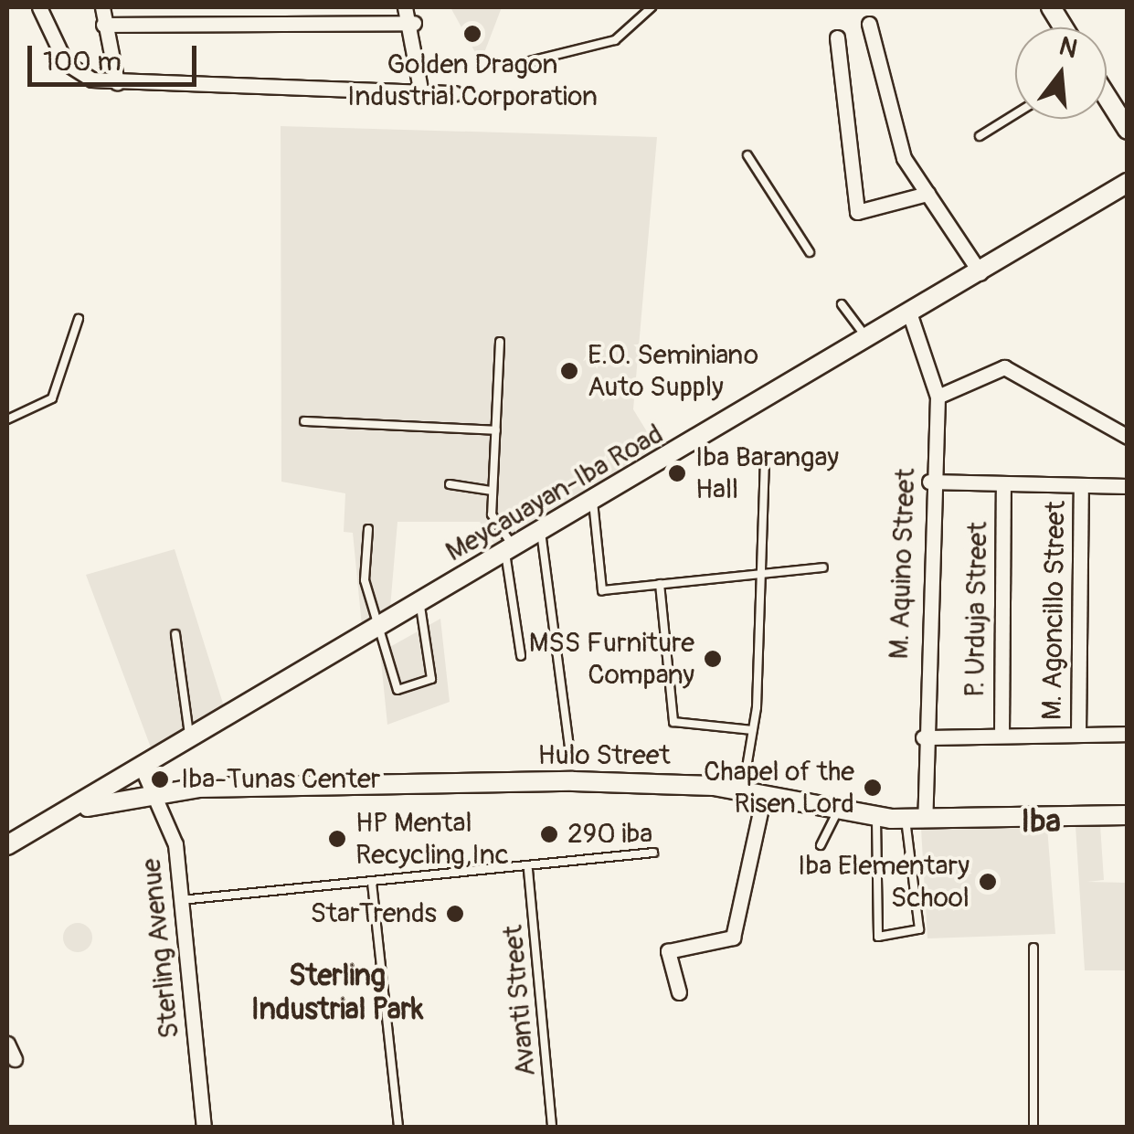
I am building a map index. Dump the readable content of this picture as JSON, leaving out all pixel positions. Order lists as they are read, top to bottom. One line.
{"streets":{"main road":["Meycauayan-Iba Road","Hulo Street"],"street":["M. Aquino Street","P. Urduja Street","M. Agoncillo Street","Sterling Avenue"],"lane":["Avanti Street"]},"crossings":[["Meycauayan-Iba Road","M. Aquino Street"],["Meycauayan-Iba Road","Hulo Street"],["Meycauayan-Iba Road","Sterling Avenue"],["M. Aquino Street","Hulo Street"],["Hulo Street","Sterling Avenue"]],"districts":["Iba","Sterling Industrial Park"],"places":["Golden Dragon Industrial Corporation","E.O. Seminiano Auto Supply","Iba Barangay Hall","MSS Furniture Company","Iba-Tunas Center","Chapel of the Risen Lord","290 iba","HP Mental Recycling,Inc","Iba Elementary School","StarTrends"],"scale_bar":"100 m","north":"top"}
